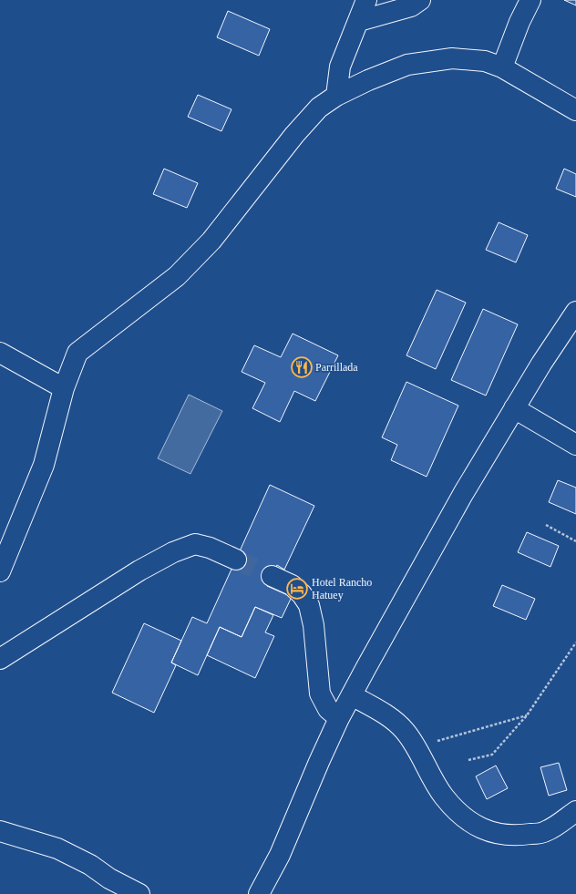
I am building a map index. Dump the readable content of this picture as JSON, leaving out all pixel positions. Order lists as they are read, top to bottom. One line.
{"places":{"restaurant":["Parrillada"],"hotel":["Hotel Rancho Hatuey"]}}
